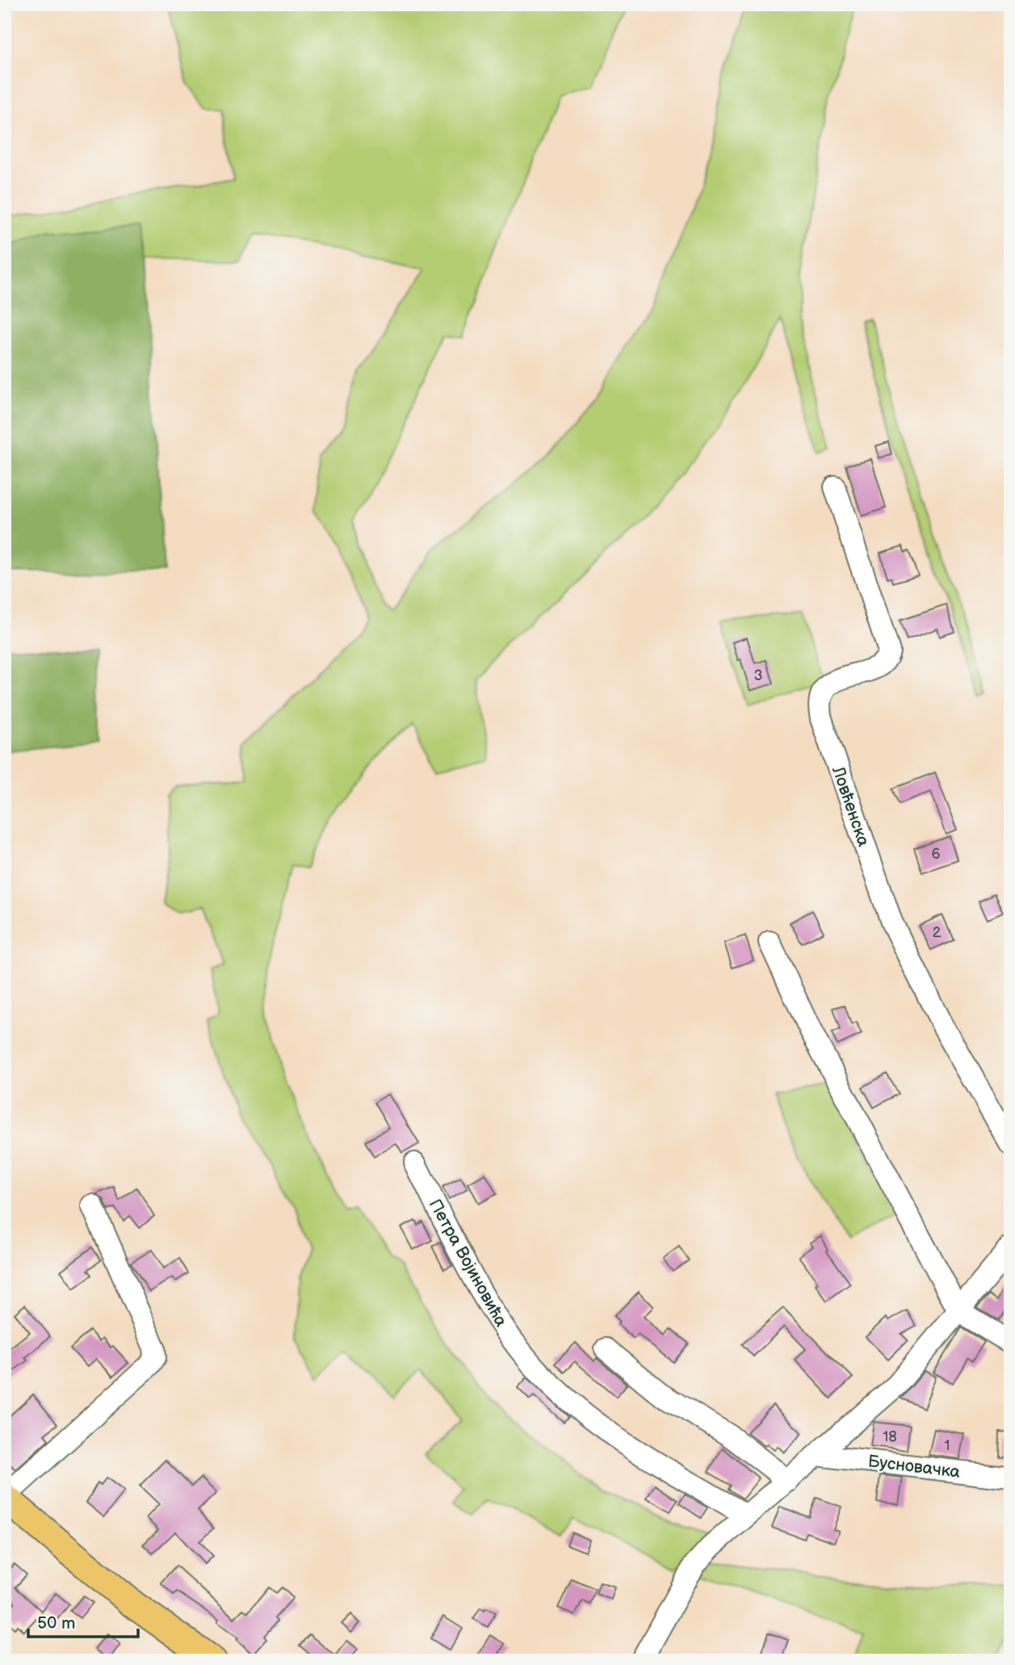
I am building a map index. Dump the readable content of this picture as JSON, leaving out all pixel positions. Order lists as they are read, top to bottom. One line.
{"streets":{"street":["Ловћенска","Петра Војиновића","Бусновачка"]},"house_numbers":["3","6","2","18","1"],"scale_bar":"50 m"}
